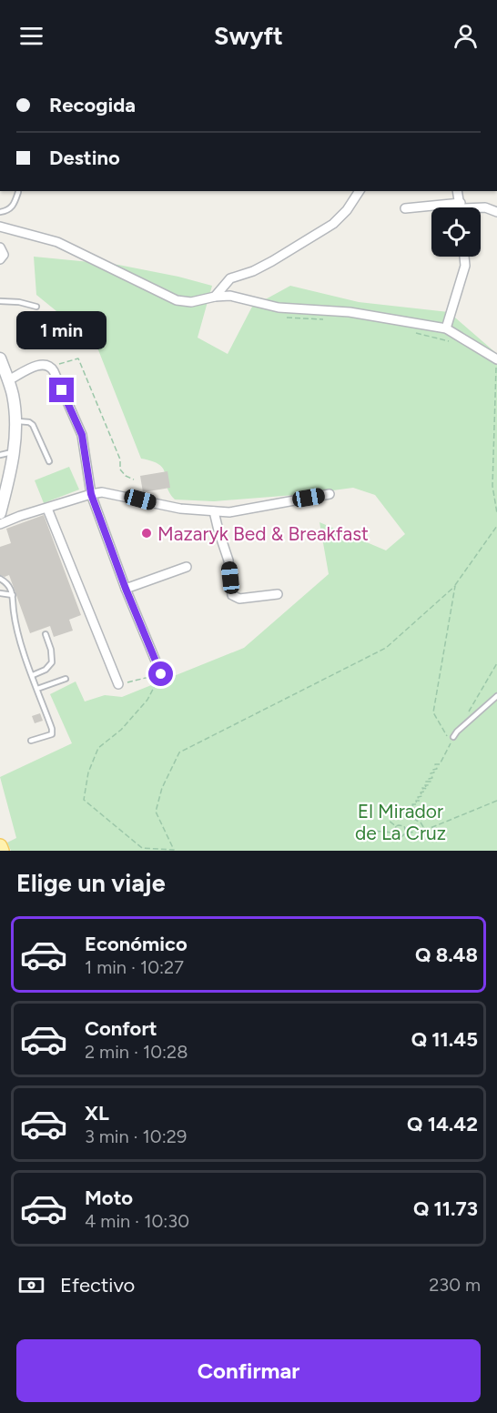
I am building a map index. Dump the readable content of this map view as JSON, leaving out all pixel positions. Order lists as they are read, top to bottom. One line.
{"parks":["El Mirador de La Cruz"],"places":["Mazaryk Bed & Breakfast"],"page":{"header":"Swyft","banner":["Recogida","Destino"],"bubble":"1 min","heading":"Elige un viaje","list":[{"name":"Económico","note":"1 min · 10:27","value":"Q 8.48"},{"name":"Confort","note":"2 min · 10:28","value":"Q 11.45"},{"name":"XL","note":"3 min · 10:29","value":"Q 14.42"},{"name":"Moto","note":"4 min · 10:30","value":"Q 11.73"}],"pay":["Efectivo","230 m"],"buttons":"Confirmar"}}
